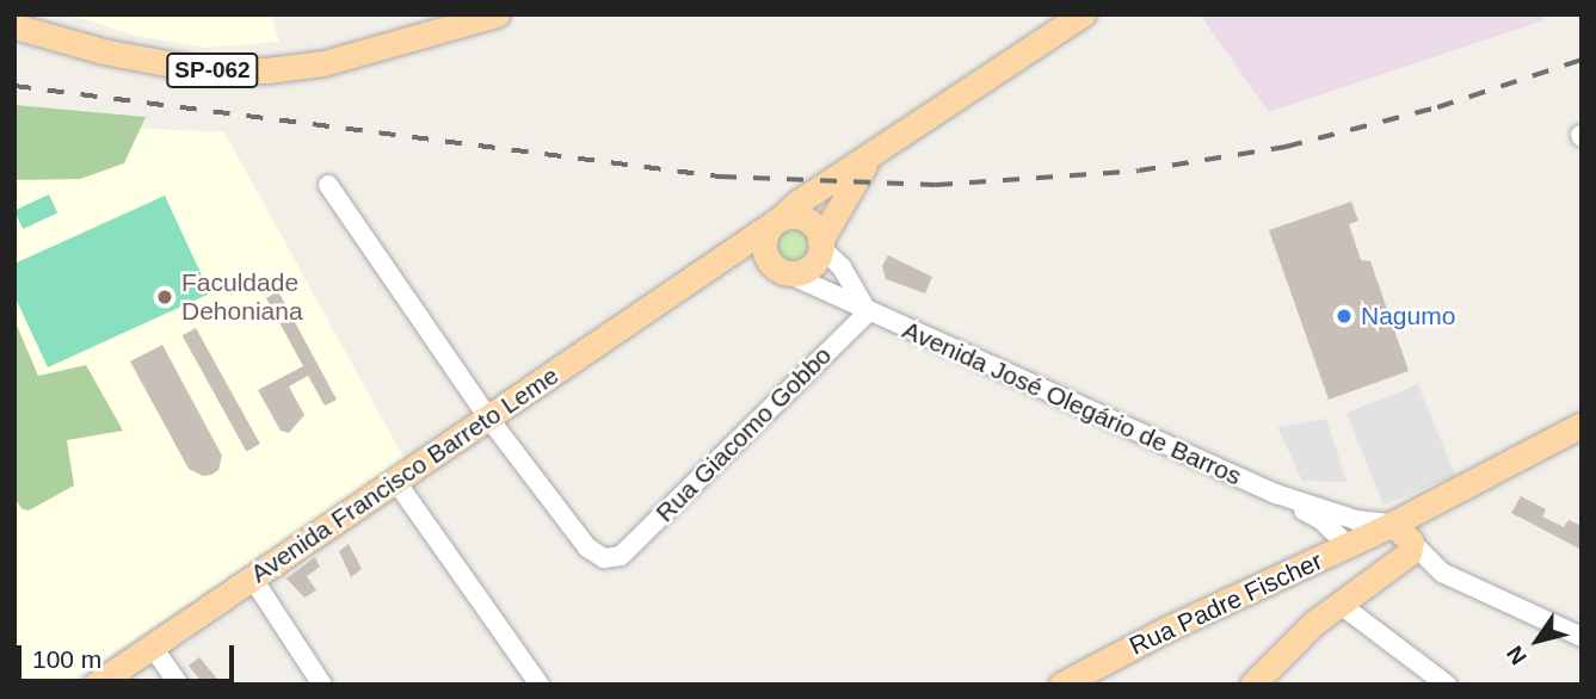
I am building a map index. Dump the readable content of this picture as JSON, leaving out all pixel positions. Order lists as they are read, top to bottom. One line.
{"streets":{"main road":["SP-062","Avenida José Olegário de Barros","Avenida Francisco Barreto Leme","Rua Padre Fischer"],"street":["Rua Giacomo Gobbo"]},"crossings":[["Avenida José Olegário de Barros","Rua Giacomo Gobbo"],["Avenida José Olegário de Barros","Avenida Francisco Barreto Leme"],["Avenida José Olegário de Barros","Rua Padre Fischer"],["Rua Giacomo Gobbo","Avenida Francisco Barreto Leme"]],"places":["Faculdade Dehoniana","Nagumo"],"scale_bar":"100 m","north":"bottom left"}
